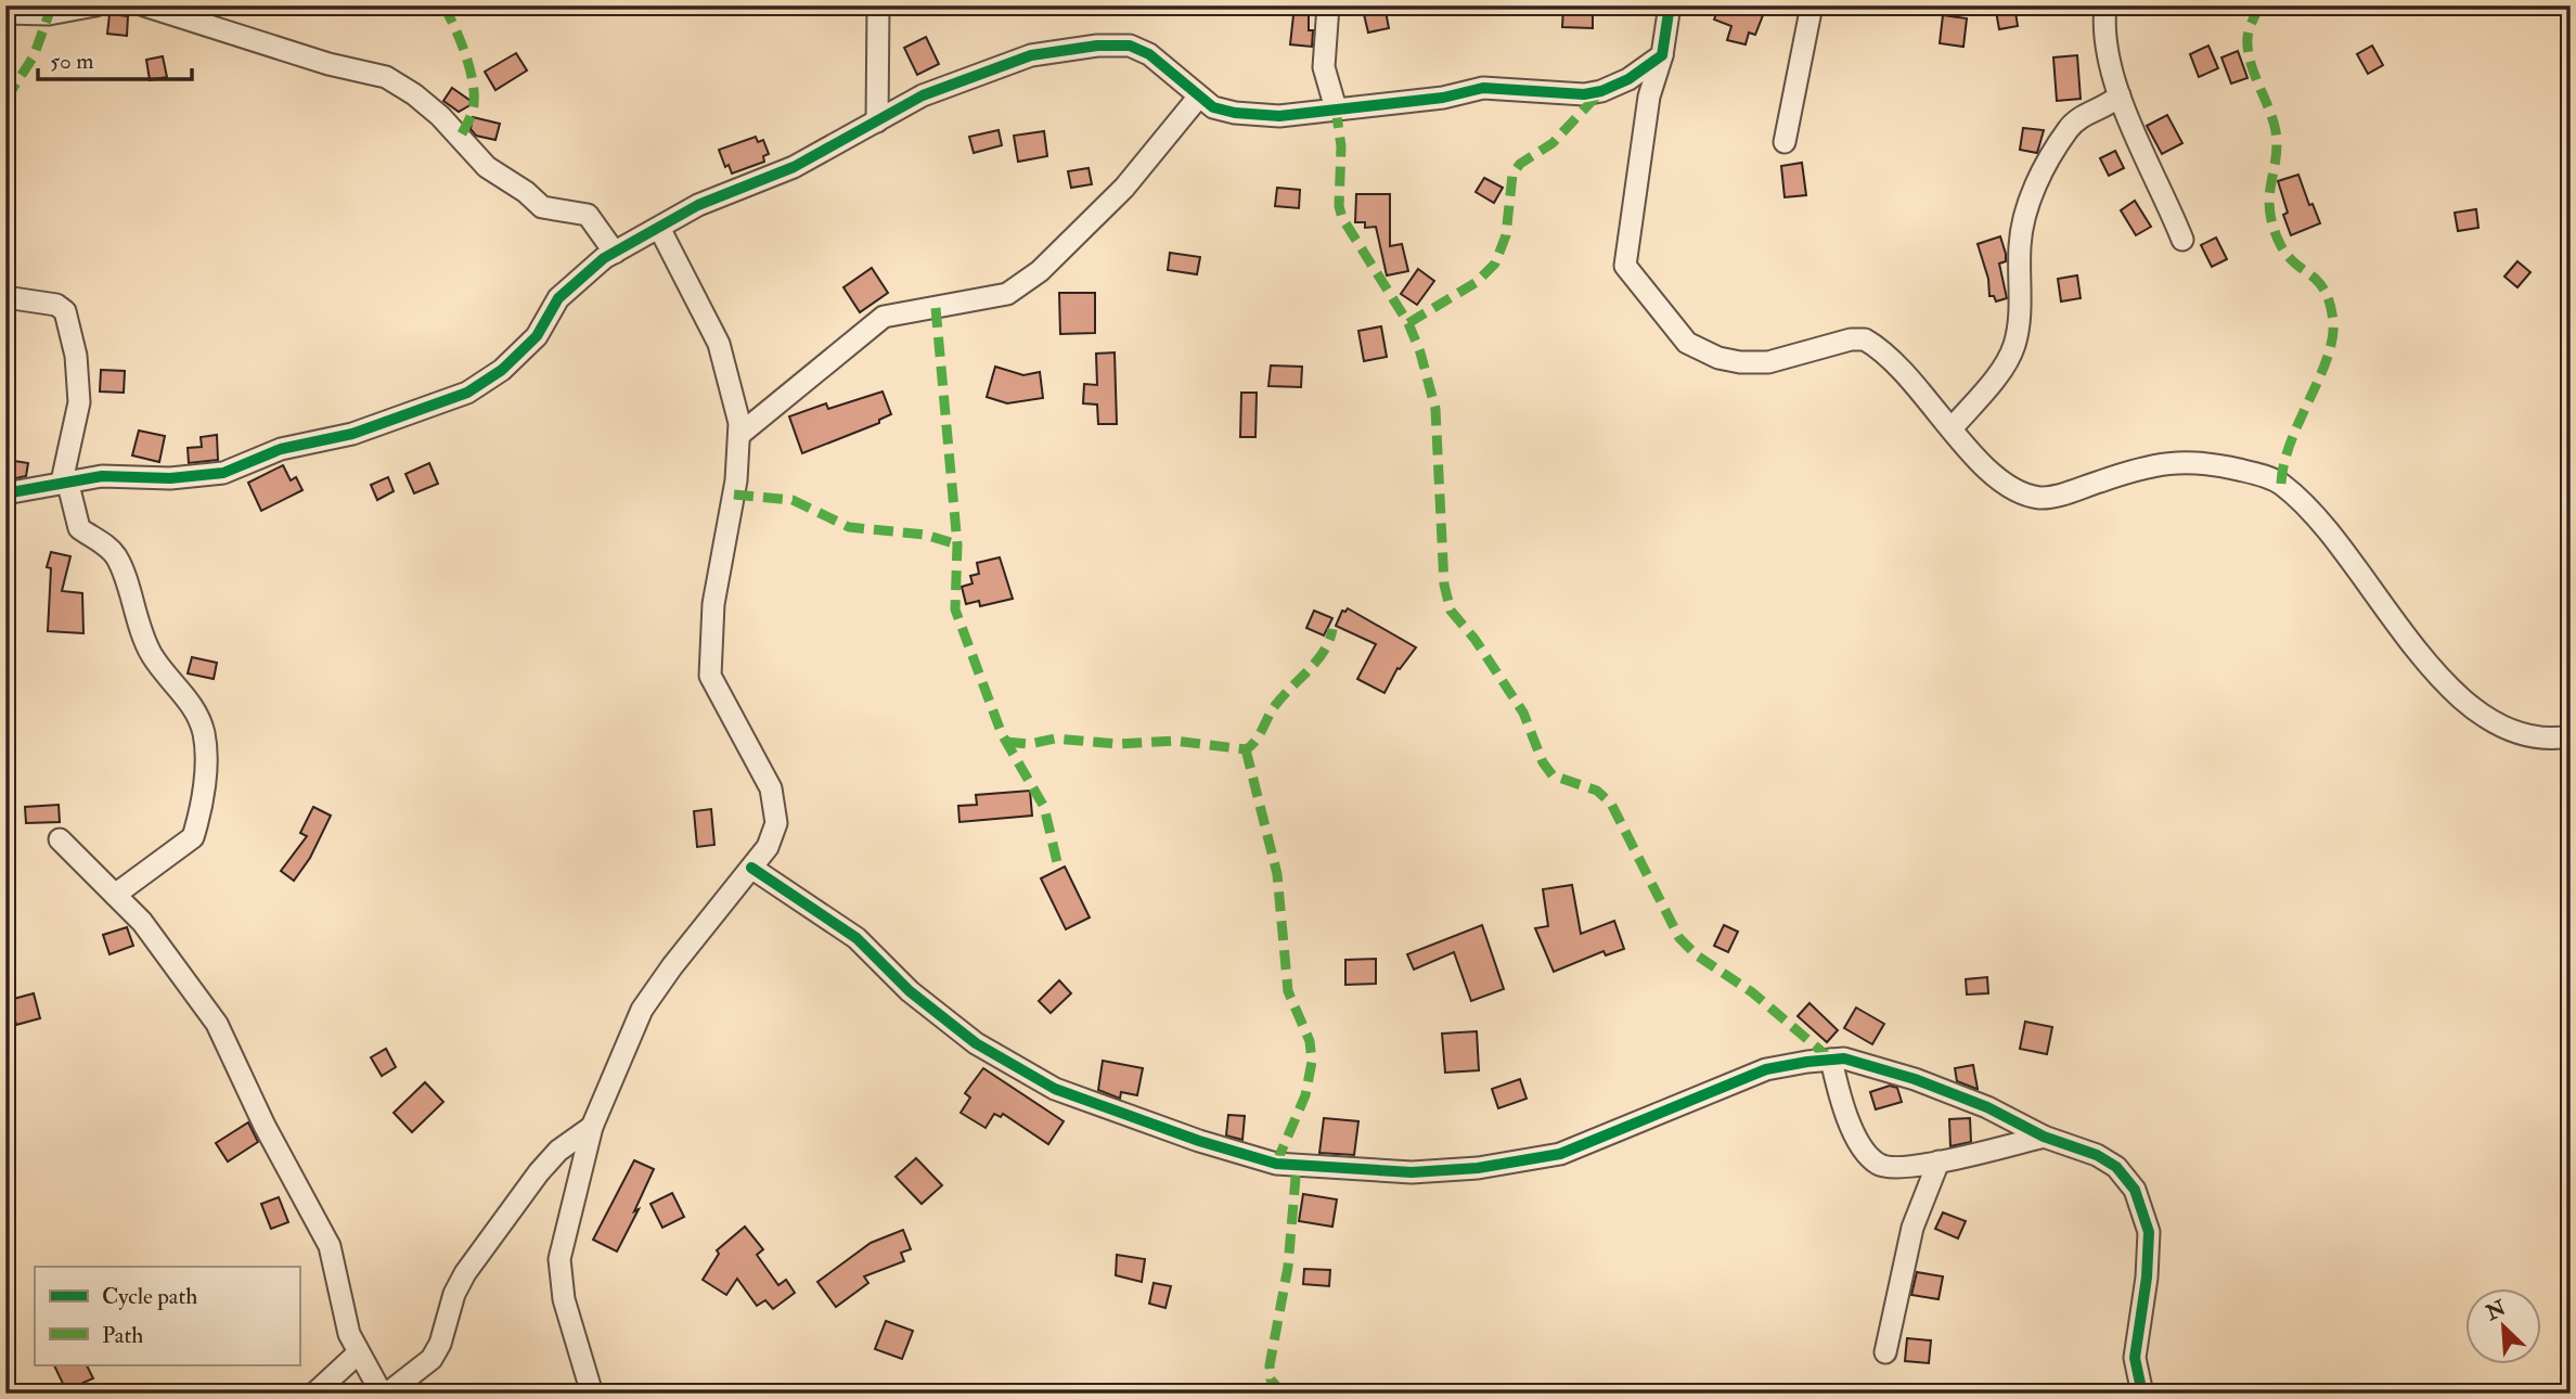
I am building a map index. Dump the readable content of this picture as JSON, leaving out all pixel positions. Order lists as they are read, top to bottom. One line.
{"legend":["Cycle path","Path"],"scale_bar":"50 m","north":"top left"}
